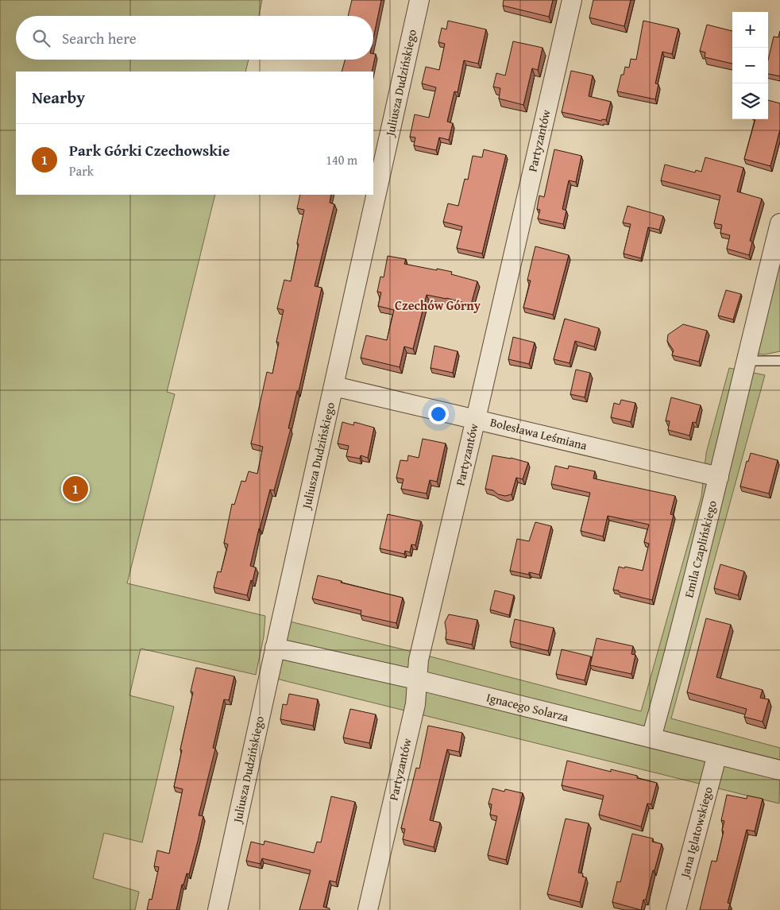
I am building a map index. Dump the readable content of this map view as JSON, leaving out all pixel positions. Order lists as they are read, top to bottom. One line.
{"streets":{"street":["Juliusza Dudzińskiego","Partyzantów","Bolesława Leśmiana","Emila Czaplińskiego","Ignacego Solarza","Jana Iglatowskiego"]},"crossings":[["Juliusza Dudzińskiego","Bolesława Leśmiana"],["Juliusza Dudzińskiego","Ignacego Solarza"],["Partyzantów","Bolesława Leśmiana"],["Partyzantów","Ignacego Solarza"],["Bolesława Leśmiana","Emila Czaplińskiego"],["Emila Czaplińskiego","Ignacego Solarza"],["Ignacego Solarza","Jana Iglatowskiego"]],"districts":["Czechów Górny"],"page":{"map_buttons":["+","−"],"search":"Search here","heading":"Nearby","list":[{"mark":"1","name":"Park Górki Czechowskie","note":"Park","value":"140 m"}],"pins":"1"}}
